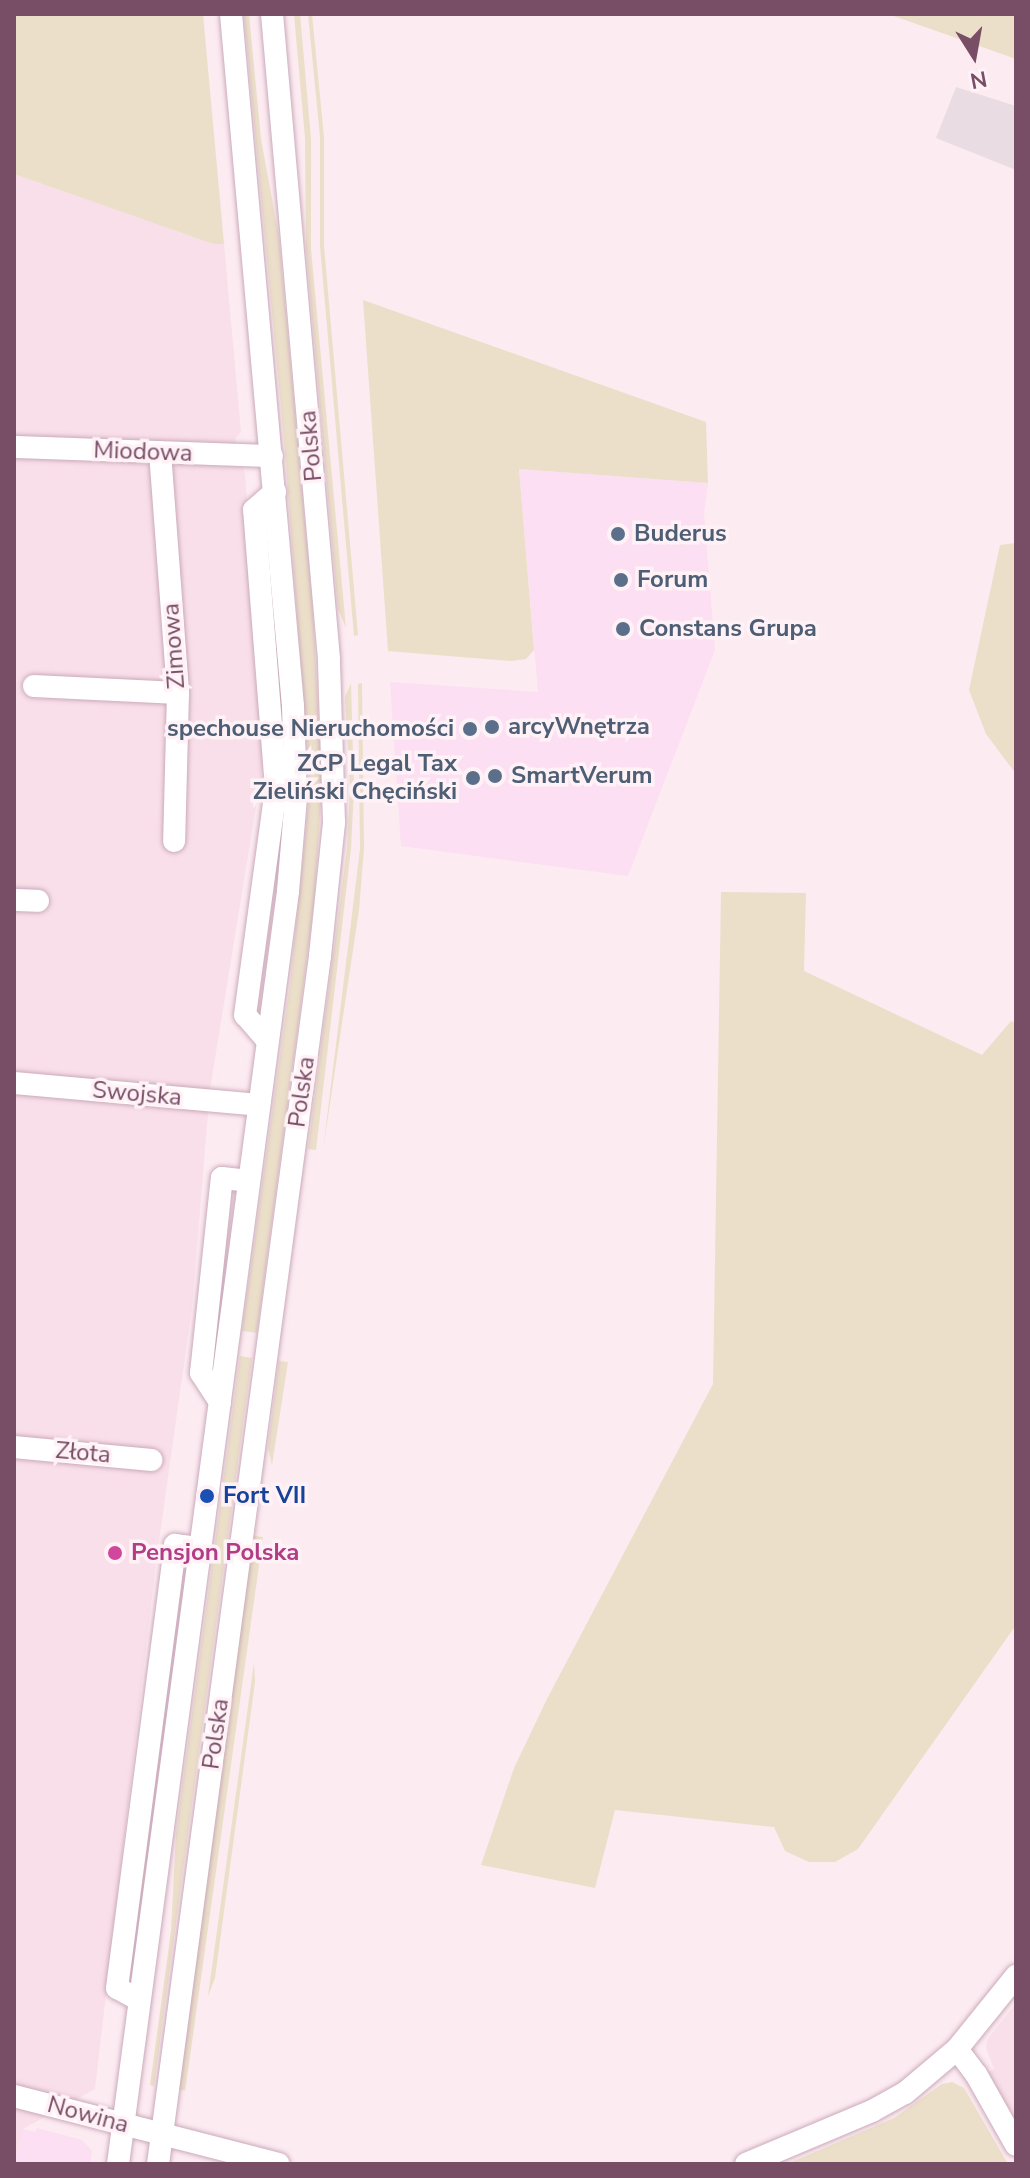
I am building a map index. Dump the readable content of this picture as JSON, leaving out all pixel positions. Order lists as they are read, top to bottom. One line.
{"streets":{"street":["Polska","Miodowa","Zimowa","Swojska","Złota","Nowina"]},"crossings":[["Polska","Miodowa"],["Polska","Swojska"],["Polska","Nowina"],["Miodowa","Zimowa"]],"places":["Buderus","Forum","Constans Grupa","arcyWnętrza","spechouse Nieruchomości","SmartVerum","ZCP Legal Tax Zieliński Chęciński","Fort VII","Pensjon Polska"],"north":"bottom"}
